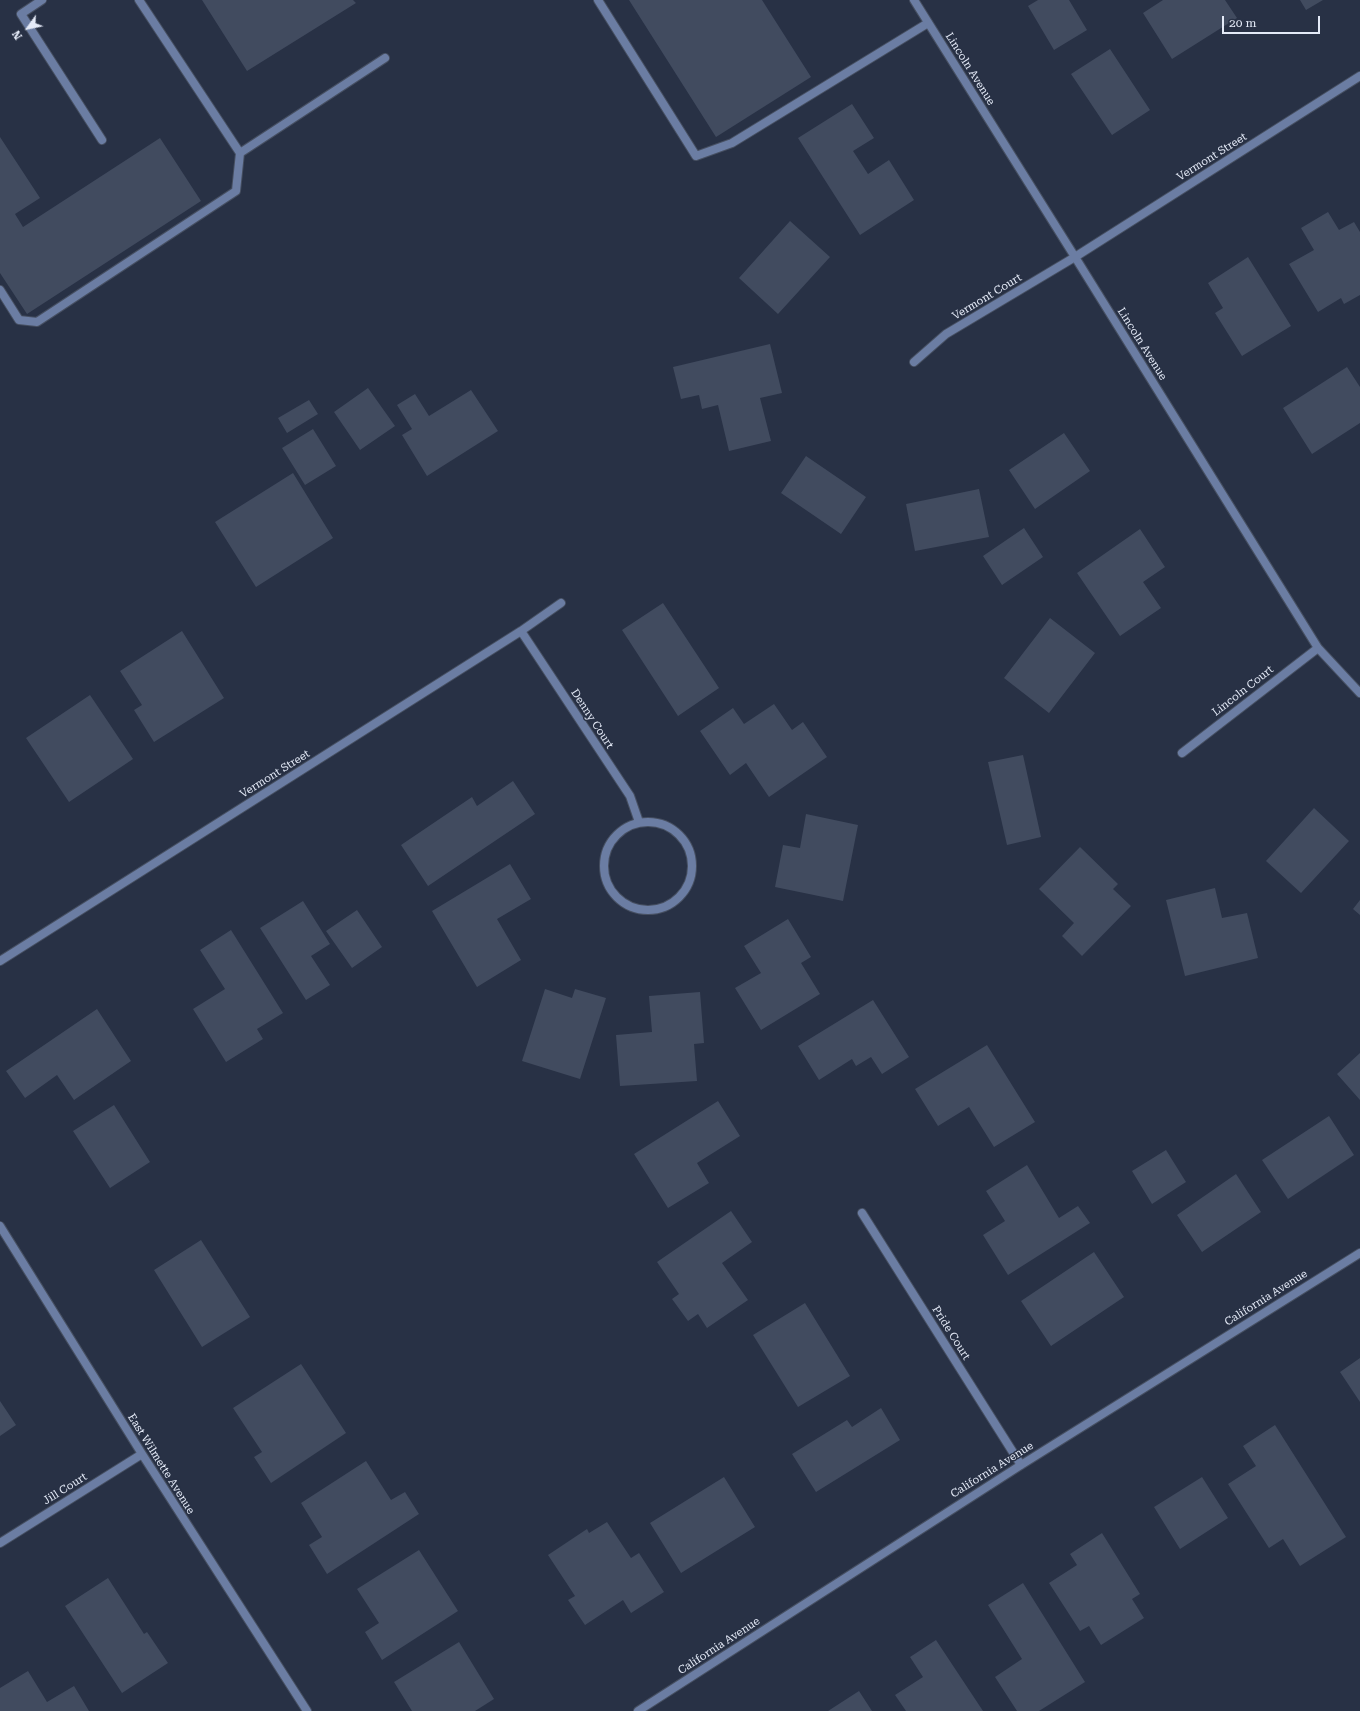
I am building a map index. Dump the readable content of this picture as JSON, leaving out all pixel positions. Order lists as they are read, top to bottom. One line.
{"streets":{"street":["Lincoln Avenue","Vermont Street","Vermont Court","Lincoln Court","Denny Court","California Avenue","Pride Court","East Wilmette Avenue","Jill Court"]},"crossings":[["Lincoln Avenue","Vermont Street"],["Lincoln Avenue","Vermont Court"],["Lincoln Avenue","Lincoln Court"],["Vermont Street","Vermont Court"],["Vermont Street","Denny Court"],["California Avenue","Pride Court"],["East Wilmette Avenue","Jill Court"]],"scale_bar":"20 m","north":"bottom left"}
